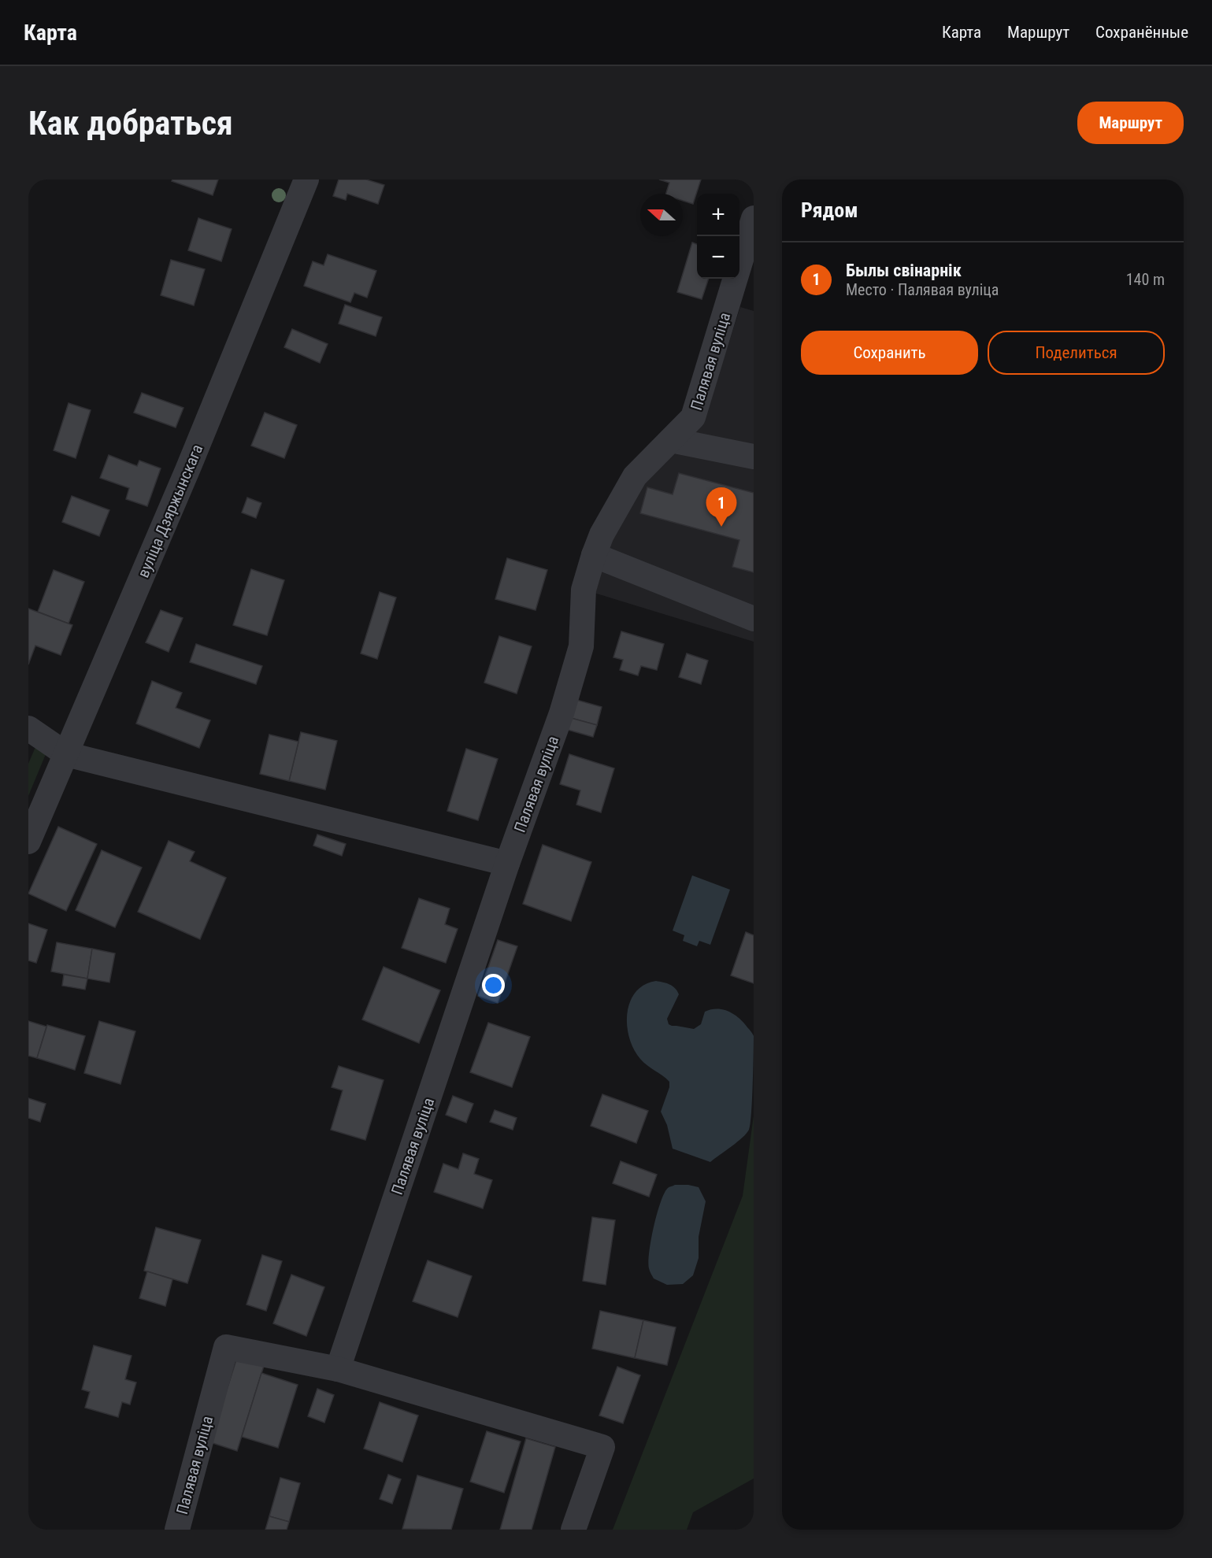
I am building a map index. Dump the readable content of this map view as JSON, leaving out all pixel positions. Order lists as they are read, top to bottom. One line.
{"streets":{"street":["Палявая вуліца","вуліца Дзяржынскага"]},"north":"left","page":{"header":"Карта","nav":["Карта","Маршрут","Сохранённые"],"buttons":["Маршрут",["Сохранить","Поделиться"]],"title":"Как добраться","heading":"Рядом","map_buttons":["+","−"],"list":[{"mark":"1","name":"Былы свінарнік","note":"Место · Палявая вуліца","value":"140 m"}],"pins":"1"}}
